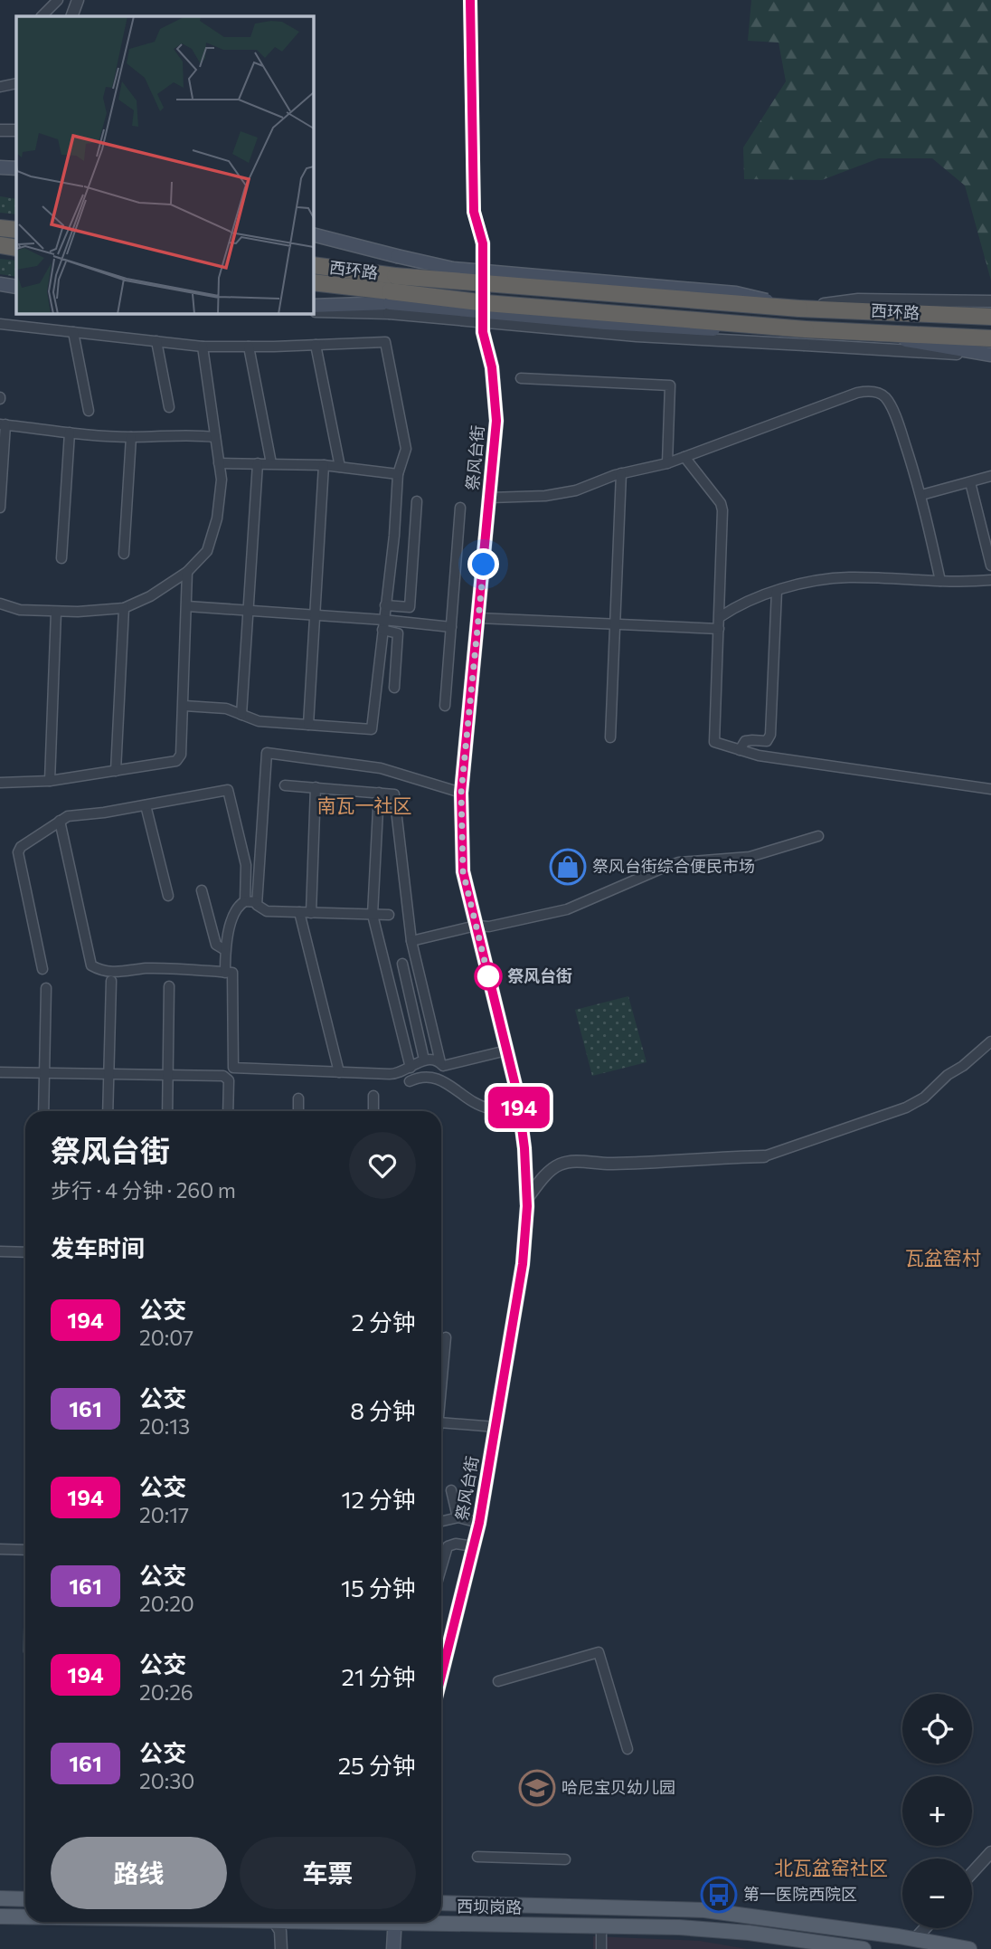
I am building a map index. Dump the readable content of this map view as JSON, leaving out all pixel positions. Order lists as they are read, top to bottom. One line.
{"streets":{"highway":["西环路"],"main road":["祭风台街","西坝岗路"]},"districts":["南瓦一社区","瓦盆窑村","北瓦盆窑社区"],"places":{"shop":["祭风台街综合便民市场"],"other":["祭风台街"],"school or university":["哈尼宝贝幼儿园"],"bus stop":["第一医院西院区"]},"lines":["bus line 194"],"page":{"on_map":"194","heading":[["祭风台街","步行 · 4 分钟 · 260 m"],"发车时间"],"list":[{"mark":"194","name":"公交","note":"20:07","value":"2 分钟"},{"mark":"161","name":"公交","note":"20:13","value":"8 分钟"},{"mark":"194","name":"公交","note":"20:17","value":"12 分钟"},{"mark":"161","name":"公交","note":"20:20","value":"15 分钟"},{"mark":"194","name":"公交","note":"20:26","value":"21 分钟"},{"mark":"161","name":"公交","note":"20:30","value":"25 分钟"}],"map_buttons":["+","−"],"buttons":["路线","车票"]}}
